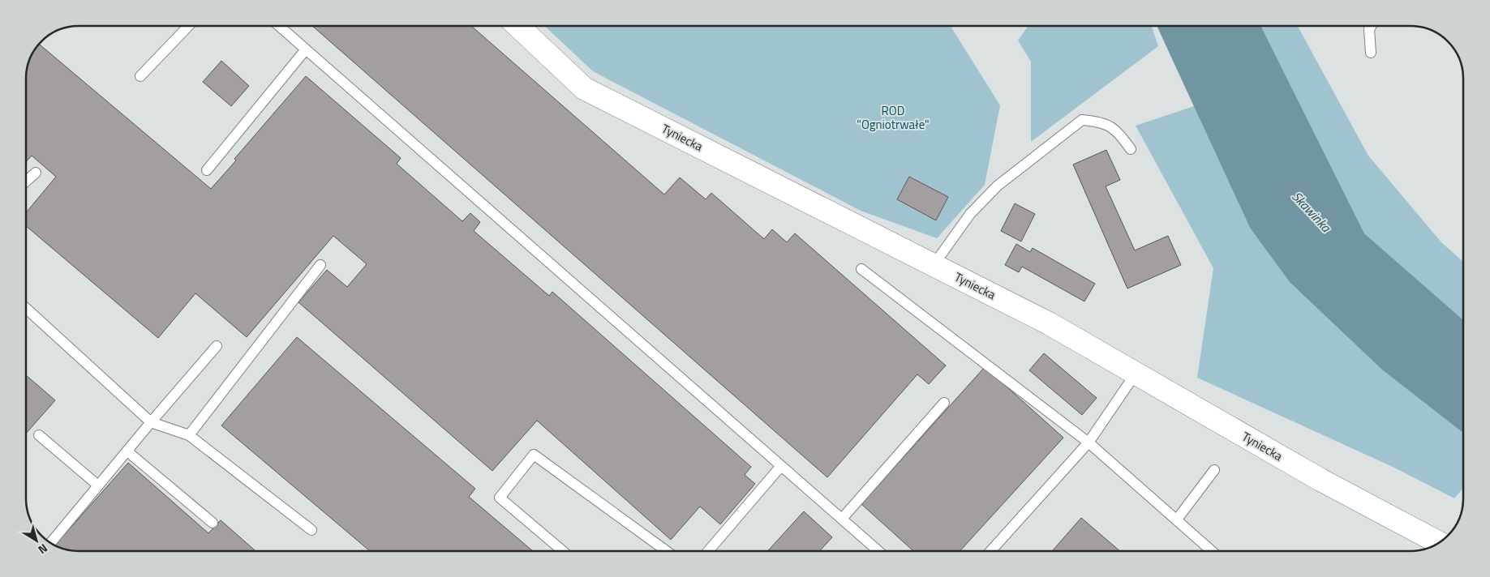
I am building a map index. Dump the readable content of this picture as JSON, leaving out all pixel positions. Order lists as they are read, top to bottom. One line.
{"streets":{"street":["Tyniecka"]},"water":["Skawinka"],"parks":["ROD \"Ogniotrwałe\""],"north":"bottom right"}
